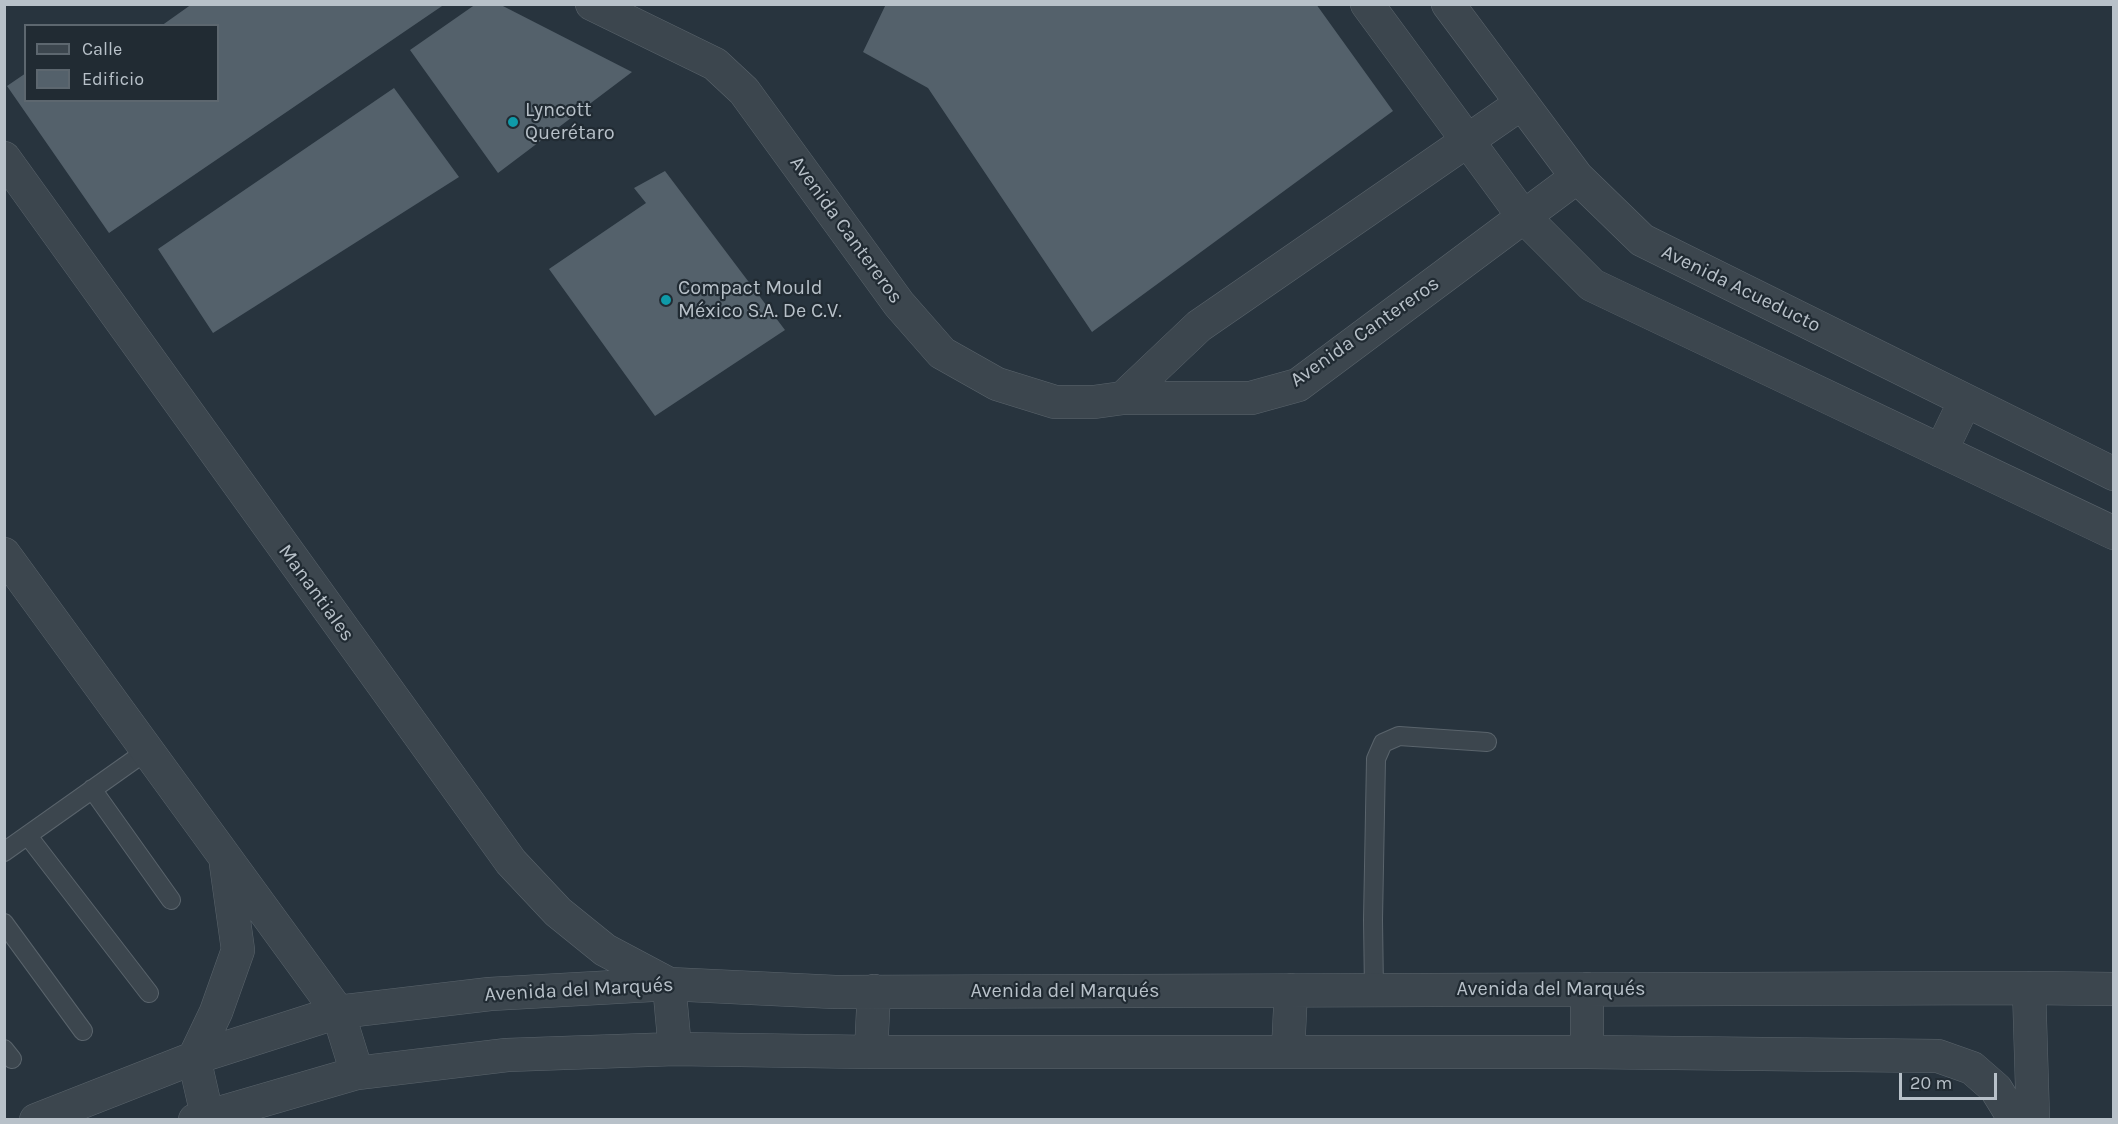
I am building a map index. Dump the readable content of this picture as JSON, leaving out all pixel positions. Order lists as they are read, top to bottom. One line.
{"streets":{"street":["Avenida Cantereros","Avenida Acueducto","Manantiales","Avenida del Marqués"]},"crossings":[["Avenida Cantereros","Avenida Acueducto"],["Manantiales","Avenida del Marqués"]],"places":["Lyncott Querétaro","Compact Mould México S.A. De C.V."],"legend":["Calle","Edificio"],"scale_bar":"20 m"}
